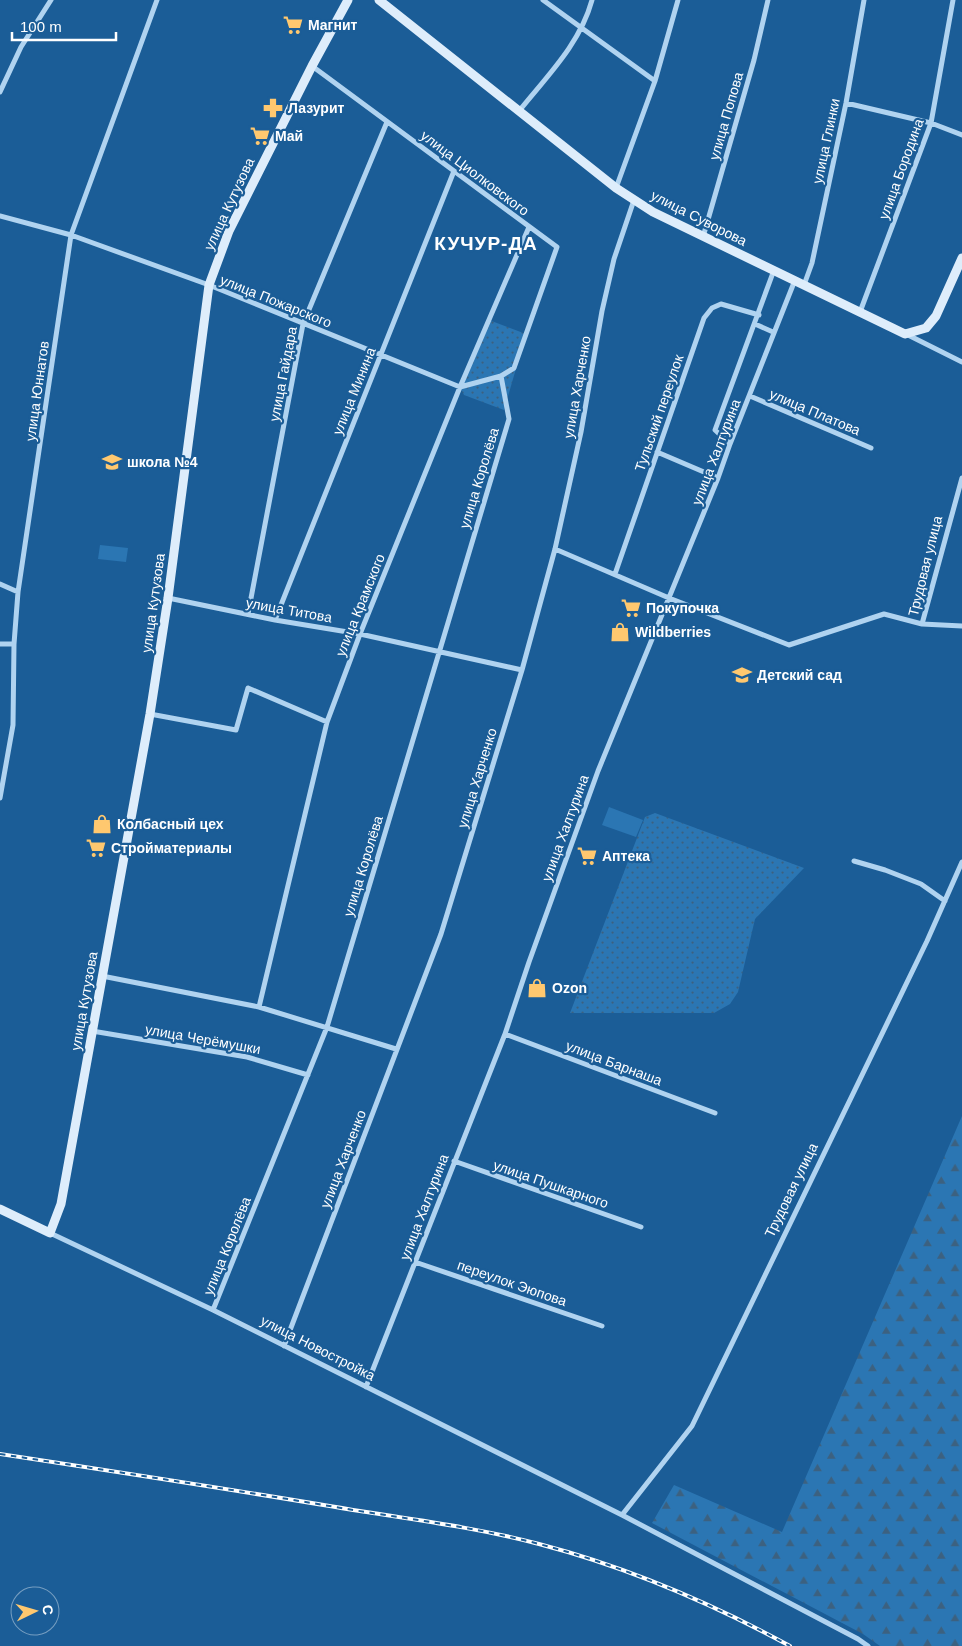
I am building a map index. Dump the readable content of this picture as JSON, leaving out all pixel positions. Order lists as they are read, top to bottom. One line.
{"streets":{"main road":["улица Кутузова","улица Суворова","улица Новостройка"],"street":["улица Попова","улица Глинки","улица Бородина","улица Циолковского","улица Пожарского","улица Гайдара","улица Харченко","улица Юннатов","улица Минина","улица Платова","Тульский переулок","улица Халтурина","улица Королёва","Трудовая улица","улица Крамского","улица Титова","улица Черёмушки","улица Барнаша","улица Пушкарного","переулок Эюпова"]},"crossings":[["улица Попова","улица Суворова"],["улица Глинки","улица Суворова"],["улица Бородина","улица Суворова"],["улица Циолковского","улица Кутузова"],["улица Циолковского","улица Гайдара"],["улица Циолковского","улица Минина"],["улица Циолковского","улица Королёва"],["улица Циолковского","улица Крамского"],["улица Кутузова","улица Пожарского"],["улица Кутузова","улица Титова"],["улица Кутузова","улица Черёмушки"],["улица Кутузова","улица Новостройка"],["улица Суворова","улица Харченко"],["улица Суворова","улица Халтурина"],["улица Пожарского","улица Гайдара"],["улица Пожарского","улица Юннатов"],["улица Пожарского","улица Минина"],["улица Пожарского","улица Крамского"],["улица Гайдара","улица Титова"],["улица Харченко","улица Титова"],["улица Харченко","улица Новостройка"],["улица Минина","улица Титова"],["улица Платова","улица Халтурина"],["улица Халтурина","улица Барнаша"],["улица Халтурина","улица Пушкарного"],["улица Халтурина","переулок Эюпова"],["улица Халтурина","улица Новостройка"],["улица Королёва","улица Титова"],["улица Королёва","улица Черёмушки"],["улица Королёва","улица Новостройка"],["Трудовая улица","улица Новостройка"],["улица Крамского","улица Титова"]],"districts":["КУЧУР-ДА"],"places":{"supermarket":["Магнит","Май","Покупочка","Стройматериалы","Аптека"],"pharmacy":["Лазурит"],"school or university":["школа №4","Детский сад"],"shop":["Wildberries","Колбасный цех","Ozon"]},"scale_bar":"100 m","north":"right"}
